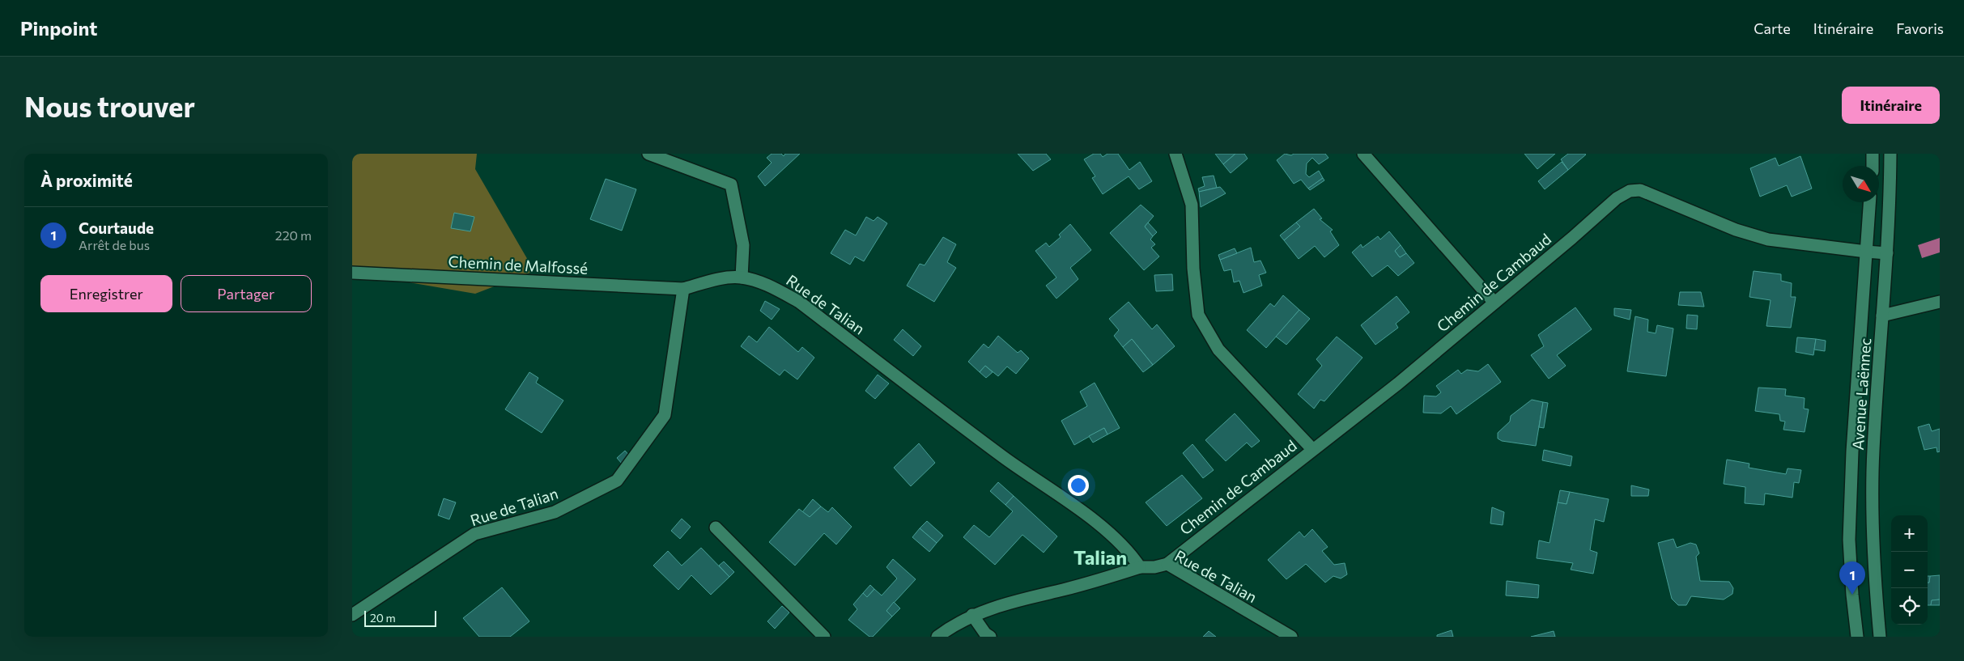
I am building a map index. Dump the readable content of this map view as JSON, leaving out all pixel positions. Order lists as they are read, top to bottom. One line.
{"streets":{"street":["Chemin de Malfossé","Chemin de Cambaud","Rue de Talian","Avenue Laënnec"]},"crossings":[["Chemin de Malfossé","Rue de Talian"],["Chemin de Cambaud","Rue de Talian"],["Chemin de Cambaud","Avenue Laënnec"]],"districts":["Talian"],"scale_bar":"20 m","north":"bottom right","page":{"header":"Pinpoint","nav":["Carte","Itinéraire","Favoris"],"buttons":["Itinéraire",["Enregistrer","Partager"]],"title":"Nous trouver","heading":"À proximité","list":[{"mark":"1","name":"Courtaude","note":"Arrêt de bus","value":"220 m"}],"map_buttons":["+","−"],"pins":"1","scale":"20 m"}}
